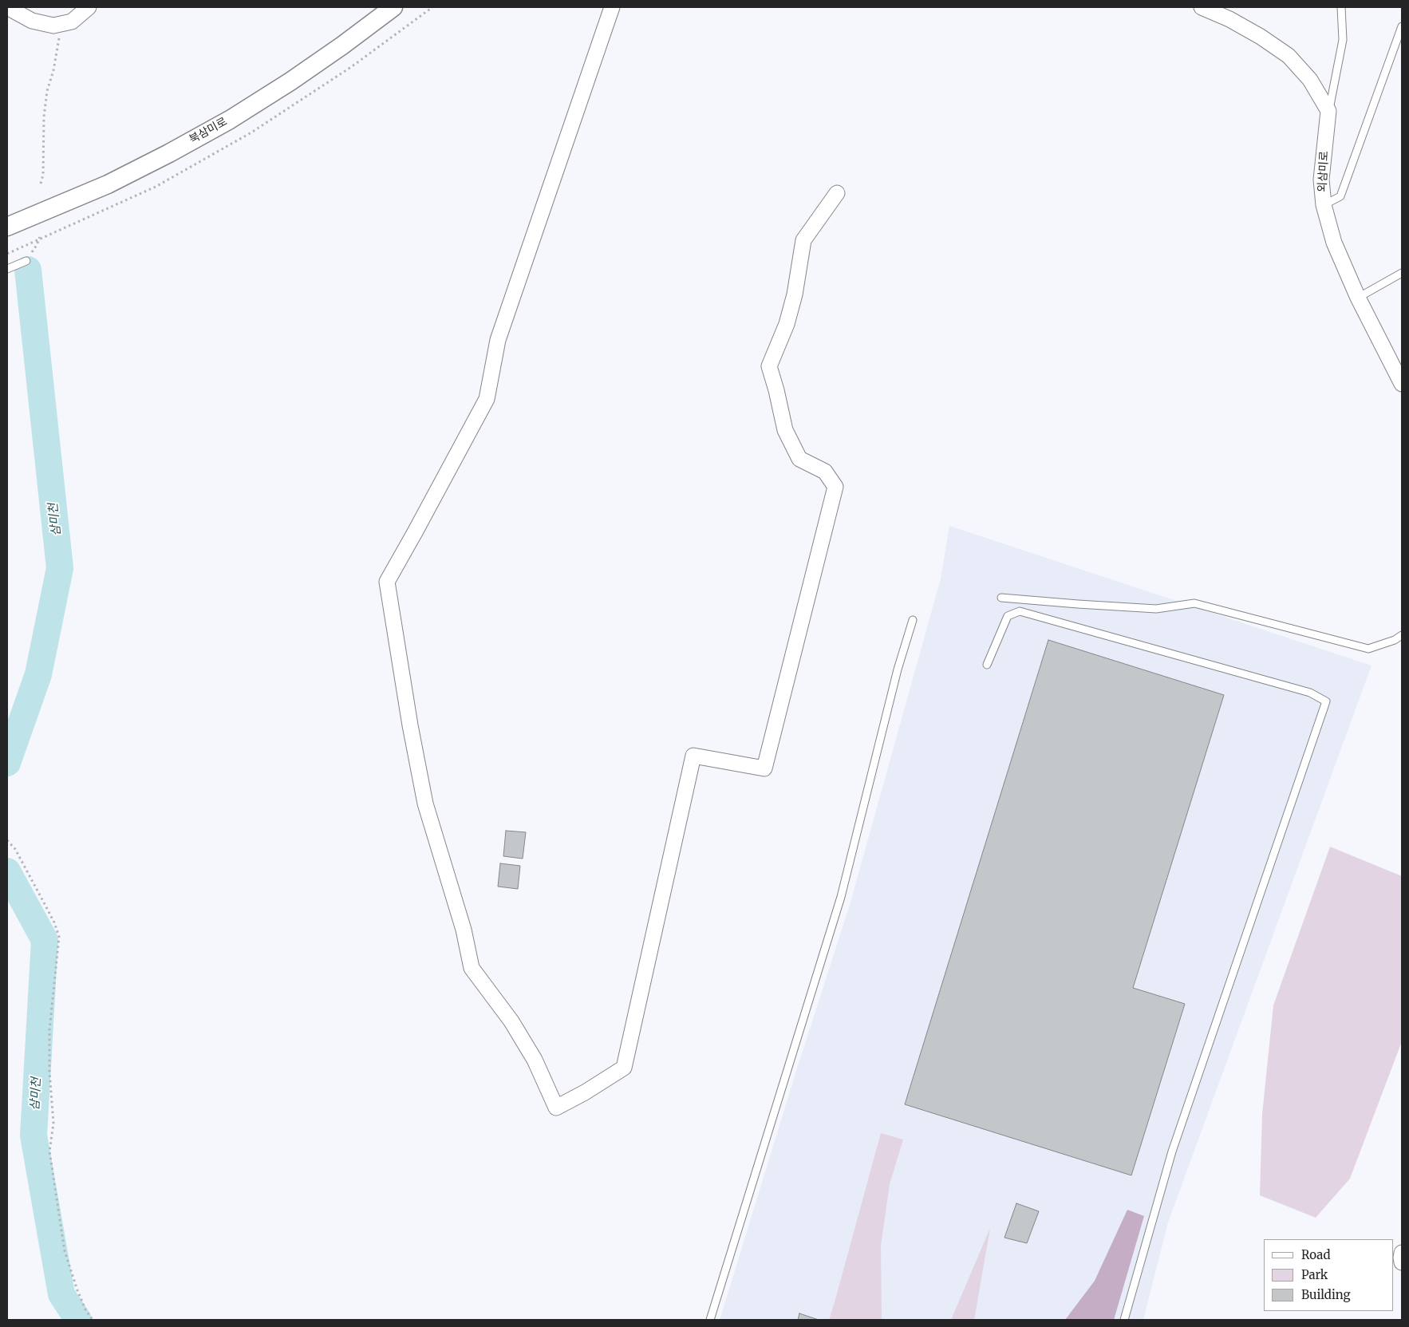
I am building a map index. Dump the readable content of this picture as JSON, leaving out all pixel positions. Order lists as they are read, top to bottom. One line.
{"streets":{"street":["북삼미로","외삼미로"]},"water":["삼미천"],"legend":["Road","Park","Building"]}
